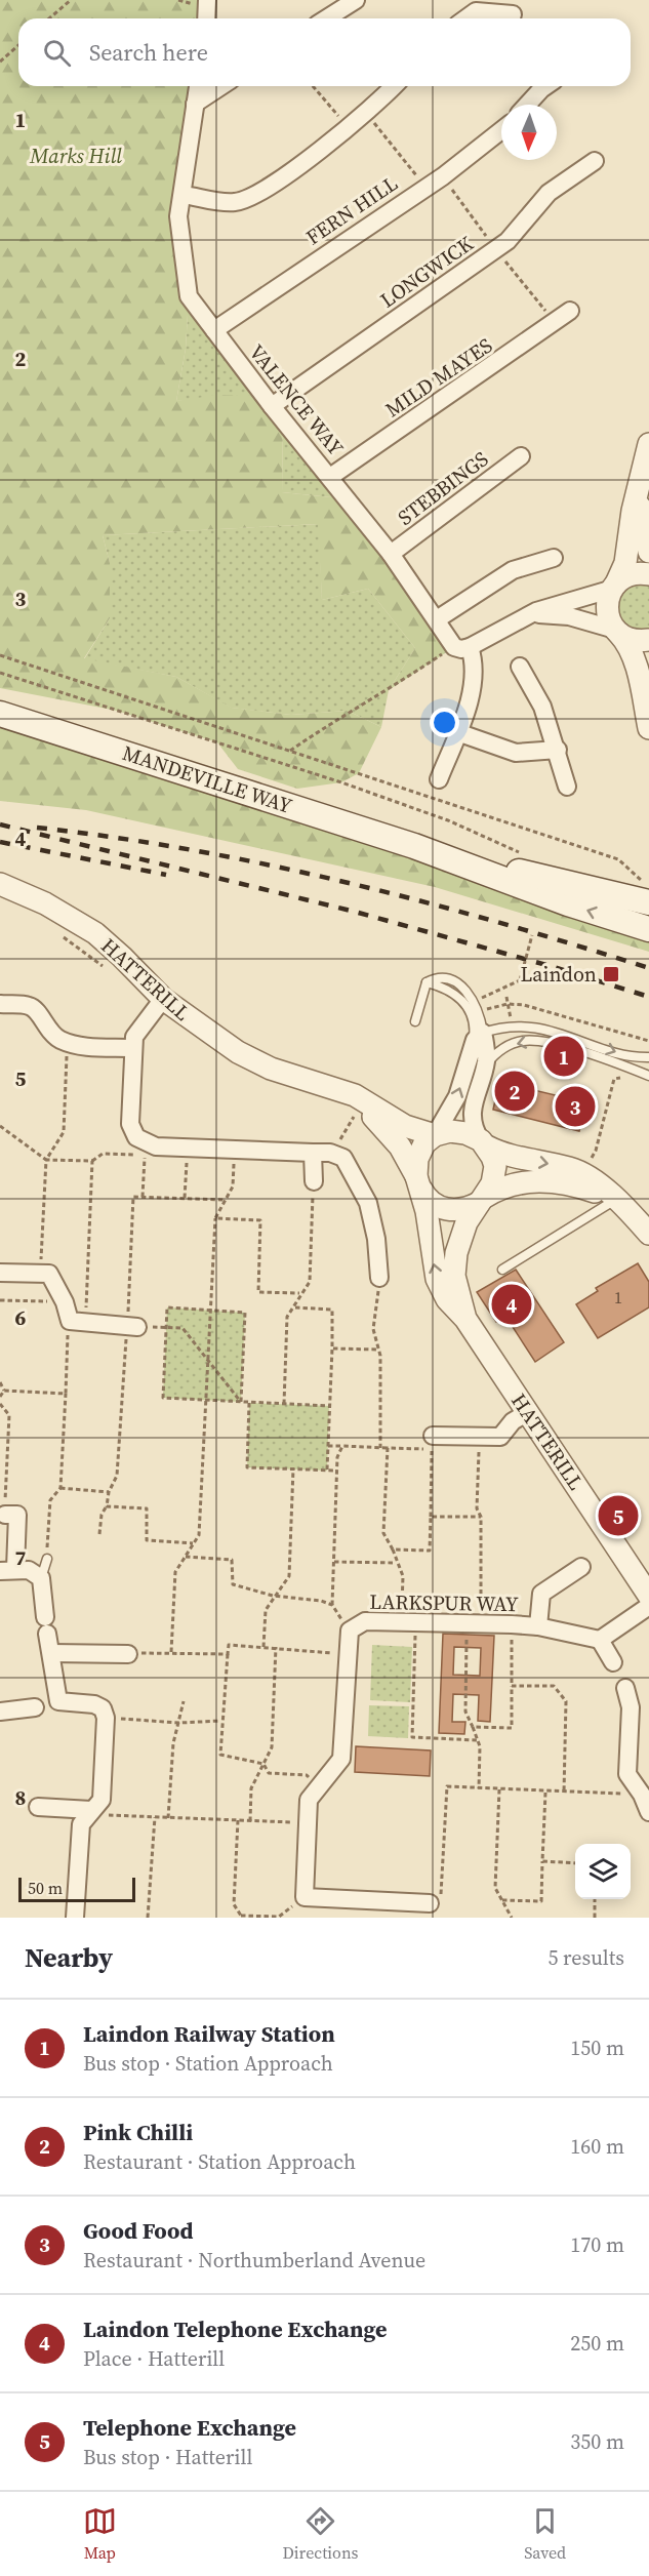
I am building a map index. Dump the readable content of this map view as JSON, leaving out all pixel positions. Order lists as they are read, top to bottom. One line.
{"streets":{"main road":["MANDEVILLE WAY"],"street":["FERN HILL","LONGWICK","MILD MAYES","VALENCE WAY","STEBBINGS","HATTERILL","LARKSPUR WAY"]},"crossings":[["FERN HILL","VALENCE WAY"],["LONGWICK","VALENCE WAY"],["MILD MAYES","VALENCE WAY"],["VALENCE WAY","STEBBINGS"]],"parks":["Marks Hill"],"places":{"transit":["Laindon"]},"house_numbers":["1"],"scale_bar":"50 m","north":"bottom","page":{"search":"Search here","pins":["1","2","3","4","5"],"scale":"50 m","heading":["Nearby","5 results"],"list":[{"mark":"1","name":"Laindon Railway Station","note":"Bus stop · Station Approach","value":"150 m"},{"mark":"2","name":"Pink Chilli","note":"Restaurant · Station Approach","value":"160 m"},{"mark":"3","name":"Good Food","note":"Restaurant · Northumberland Avenue","value":"170 m"},{"mark":"4","name":"Laindon Telephone Exchange","note":"Place · Hatterill","value":"250 m"},{"mark":"5","name":"Telephone Exchange","note":"Bus stop · Hatterill","value":"350 m"}],"nav":["Map","Directions","Saved"]},"grid":{"rows":["1","2","3","4","5","6","7","8"]}}
